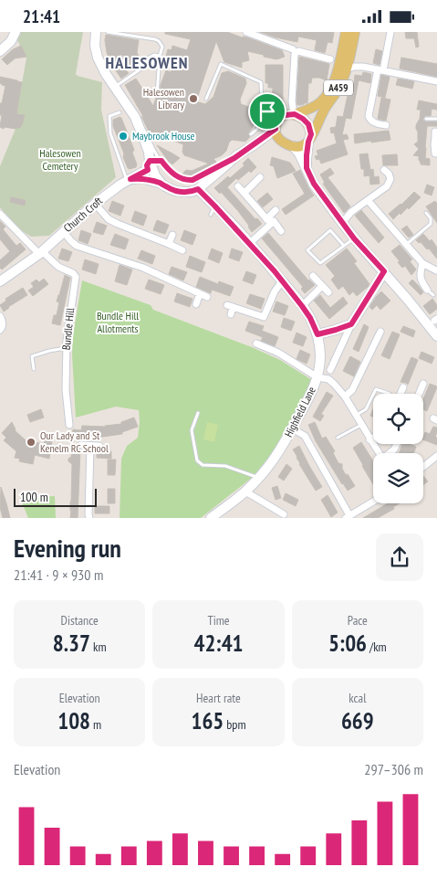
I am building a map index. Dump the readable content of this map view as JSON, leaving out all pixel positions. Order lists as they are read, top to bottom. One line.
{"streets":{"main road":["A459"],"street":["Church Croft","Bundle Hill","Highfield Lane"]},"crossings":[["Church Croft","Bundle Hill"]],"districts":["HALESOWEN"],"parks":["Halesowen Cemetery","Bundle Hill Allotments"],"places":["Halesowen Library","Maybrook House","Our Lady and St Kenelm RC School"],"scale_bar":"100 m","page":{"status":"21:41","scale":"100 m","heading":["Evening run","21:41 · 9 × 930 m"],"stats":[["Distance","8.37 km"],["Time","42:41"],["Pace","5:06 /km"],["Elevation","108 m"],["Heart rate","165 bpm"],["kcal","669"]],"chart":["Elevation","297–306 m"]}}
